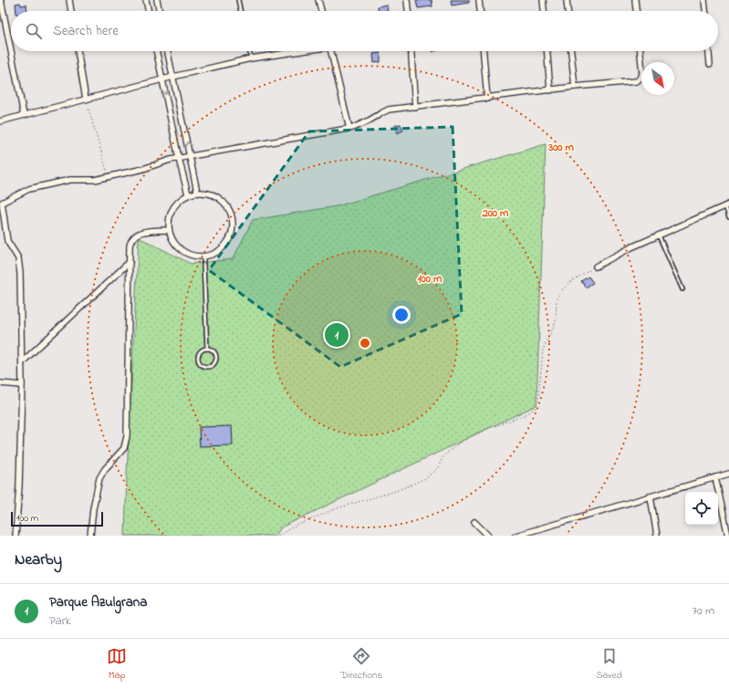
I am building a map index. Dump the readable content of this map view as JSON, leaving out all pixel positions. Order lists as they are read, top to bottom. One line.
{"scale_bar":"100 m","north":"bottom right","page":{"search":"Search here","pins":"1","scale":"100 m","heading":"Nearby","list":[{"mark":"1","name":"Parque Azulgrana","note":"Park","value":"70 m"}],"nav":["Map","Directions","Saved"]},"rings":["300 m","200 m","100 m"]}
